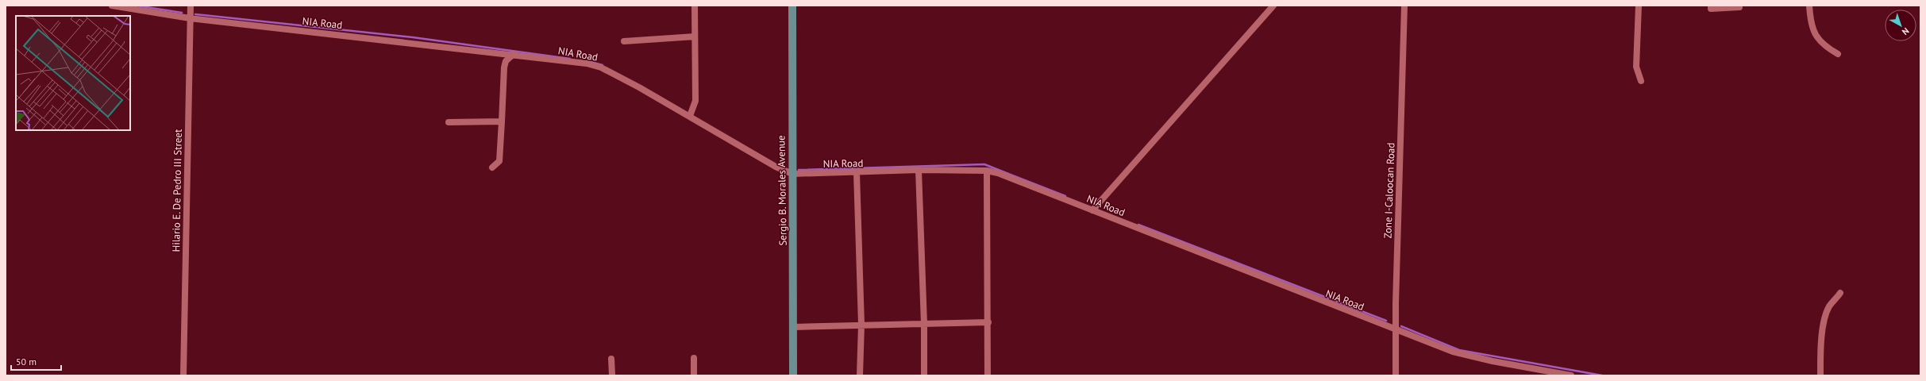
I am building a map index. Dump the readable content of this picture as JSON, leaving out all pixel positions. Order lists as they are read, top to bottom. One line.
{"streets":{"main road":["Sergio B. Morales Avenue"],"street":["NIA Road","Hilario E. De Pedro III Street","Zone I-Caloocan Road"]},"crossings":[["NIA Road","Hilario E. De Pedro III Street"],["NIA Road","Sergio B. Morales Avenue"],["NIA Road","Zone I-Caloocan Road"]],"scale_bar":"50 m","north":"bottom right"}
